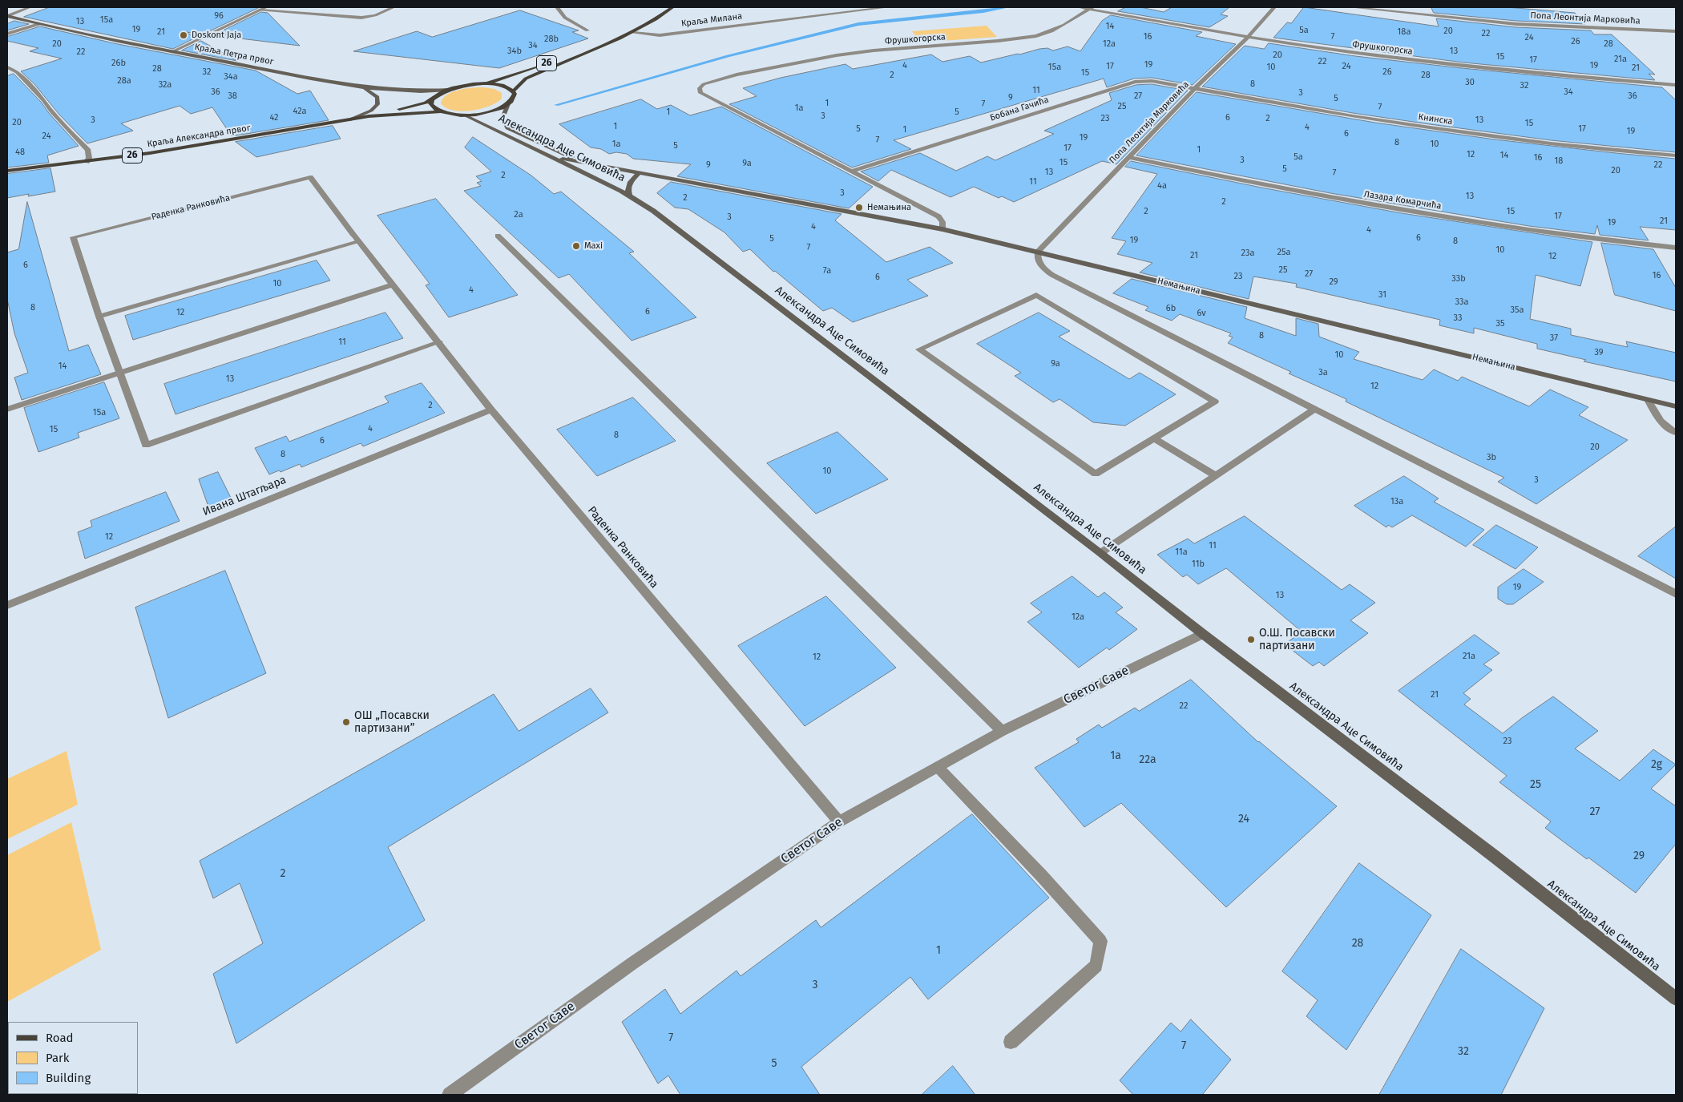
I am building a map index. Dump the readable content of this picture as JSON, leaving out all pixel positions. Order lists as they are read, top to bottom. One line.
{"streets":{"main road":["26","Краља Александра првог"],"street":["Попа Леонтија Марковића","Краља Милана","Фрушкогорска","Краља Петра првог","Бобана Гачића","Книнска","Александра Аце Симовића","Лазара Комарчића","Раденка Ранковића","Немањина","Ивана Штагљара","Светог Саве"]},"crossings":[["Попа Леонтија Марковића","Фрушкогорска"],["Попа Леонтија Марковића","Бобана Гачића"],["Попа Леонтија Марковића","Книнска"],["Попа Леонтија Марковића","Лазара Комарчића"],["Попа Леонтија Марковића","Немањина"],["Краља Милана","Краља Александра првог"],["Фрушкогорска","Бобана Гачића"],["Краља Петра првог","Краља Александра првог"],["Бобана Гачића","Книнска"],["Краља Александра првог","Александра Аце Симовића"],["Александра Аце Симовића","Немањина"],["Александра Аце Симовића","Светог Саве"],["Раденка Ранковића","Ивана Штагљара"],["Раденка Ранковића","Светог Саве"]],"places":["Doskont Jaja","Немањина","Maxi","О.Ш. Посавски партизани","ОШ „Посавски партизани”"],"house_numbers":["96","15a","13","14","19","5a","20","21","18a","22","16","7","24","28b","26","20","12a","28","34","34b","13","22","20","15","21a","17","22","26b","19","4","19","17","24","15a","10","21","28","32","26","15","2","28","34a","28a","30","8","32a","32","11","36","34","3","38","27","36","9","5","1","7","25","7","1a","42a","1","5","3","42","6","23","2","3","13","20","15","1","4","5","17","1","19","6","24","19","7","8","1a","10","5","17","1","48","12","14","5a","16","3","18","15","9a","9","22","5","20","13","7","2","11","4a","3","13","2","2","2","15","2a","17","3","21","19","4","4","6","5","19","8","7","10","25a","23a","21","12","6","25","7a","27","16","23","6","33b","29","10","4","31","33a","8","6b","35a","6","12","6v","33","35","8","37","11","39","10","9a","14","3a","13","12","2","15a","4","15","8","6","20","8","3b","10","3","13a","12","11","11a","11b","19","13","12a","21a","12","21","22","23","1a","22a","2g","25","27","24","29","2","28","1","3","7","7","32","5"],"legend":["Road","Park","Building"]}
